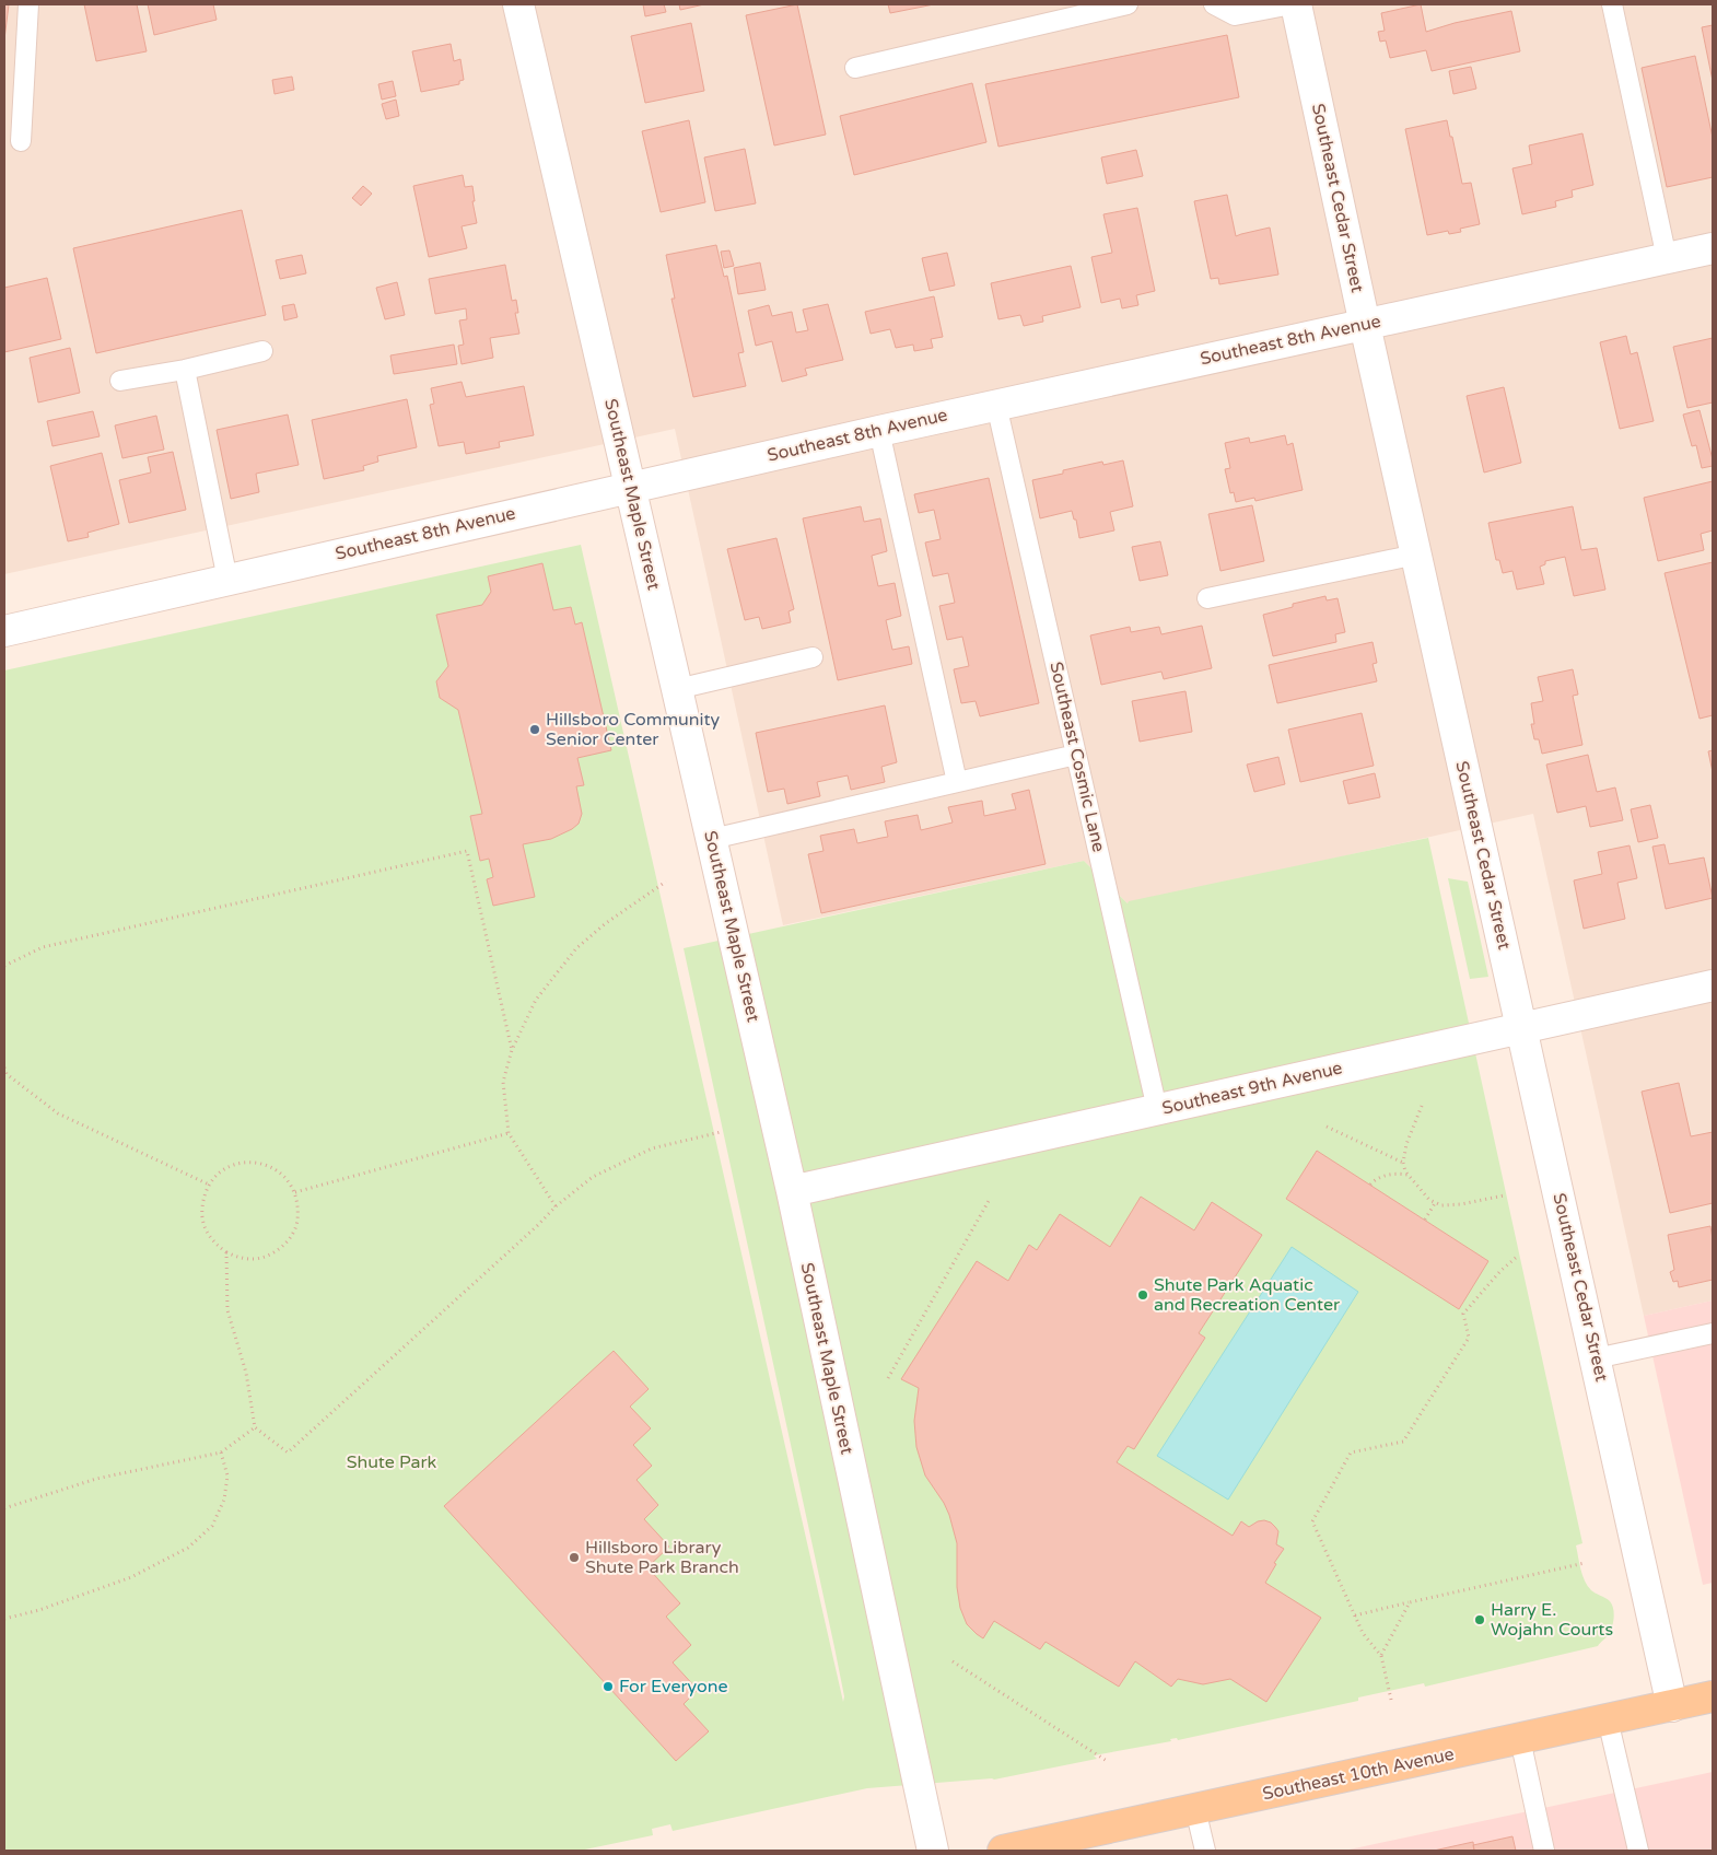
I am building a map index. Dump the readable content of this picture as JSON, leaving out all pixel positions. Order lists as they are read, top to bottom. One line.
{"streets":{"main road":["Southeast 10th Avenue"],"street":["Southeast Cedar Street","Southeast 8th Avenue","Southeast Maple Street","Southeast 9th Avenue"],"lane":["Southeast Cosmic Lane"]},"crossings":[["Southeast Cedar Street","Southeast 8th Avenue"],["Southeast Cedar Street","Southeast 9th Avenue"],["Southeast Cedar Street","Southeast 10th Avenue"],["Southeast 8th Avenue","Southeast Maple Street"],["Southeast 8th Avenue","Southeast Cosmic Lane"],["Southeast Maple Street","Southeast 9th Avenue"],["Southeast Cosmic Lane","Southeast 9th Avenue"]],"parks":["Shute Park"],"places":["Hillsboro Community Senior Center","Shute Park Aquatic and Recreation Center","Hillsboro Library Shute Park Branch","Harry E. Wojahn Courts","For Everyone"]}
